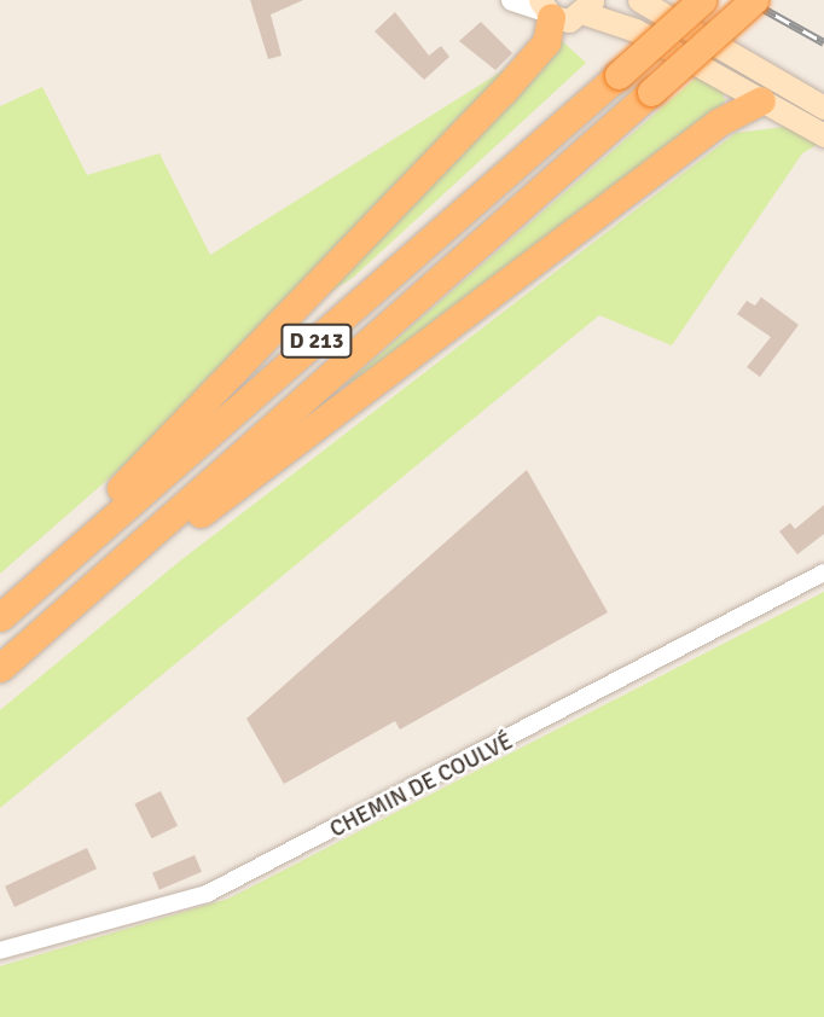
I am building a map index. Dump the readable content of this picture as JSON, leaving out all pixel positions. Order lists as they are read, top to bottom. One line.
{"streets":{"highway":["D 213"],"street":["CHEMIN DE COULVÉ"]}}
